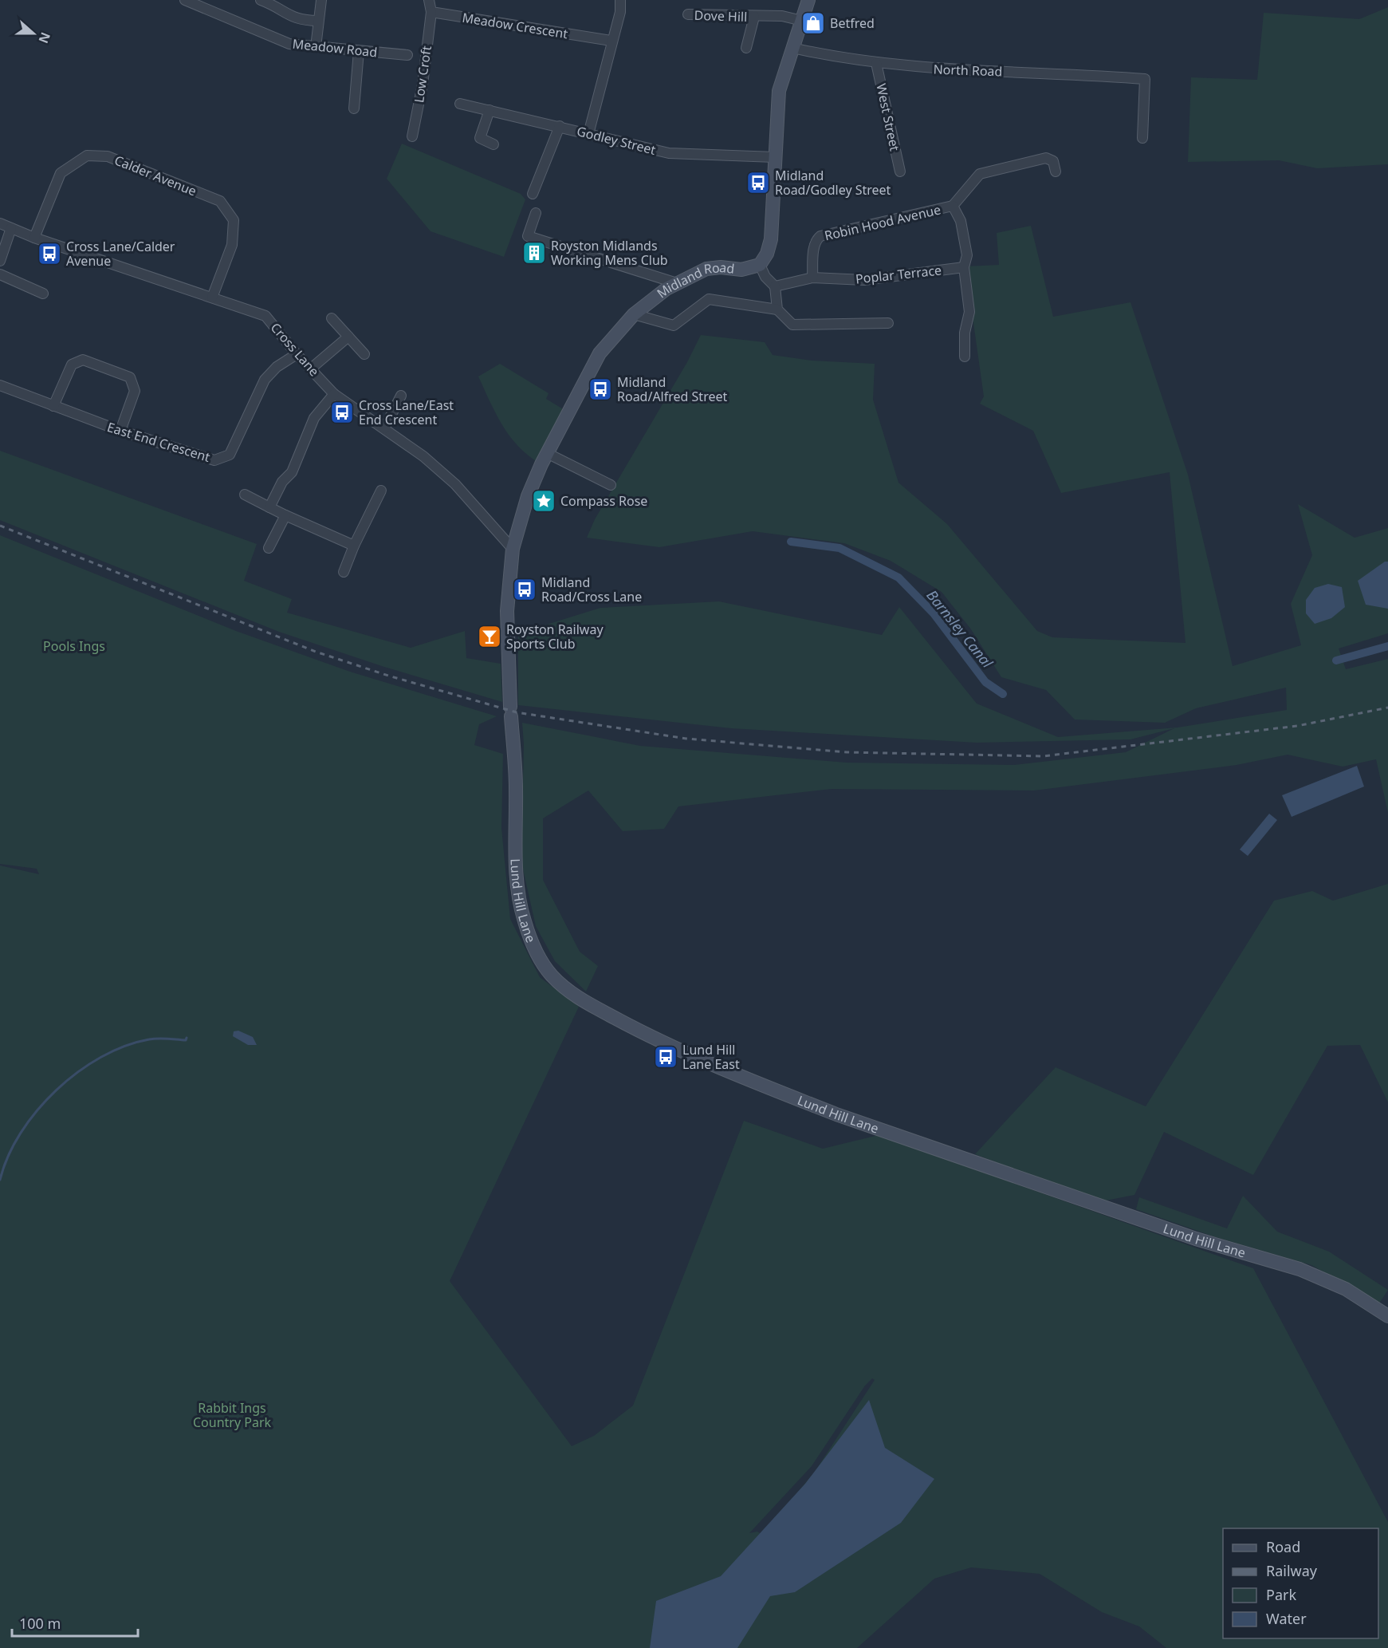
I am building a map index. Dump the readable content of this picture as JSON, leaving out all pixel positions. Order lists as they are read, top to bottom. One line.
{"streets":{"main road":["Midland Road","Lund Hill Lane"],"street":["Dove Hill","Meadow Crescent","Meadow Road","North Road","Low Croft","West Street","Godley Street","Calder Avenue","Robin Hood Avenue","Poplar Terrace","Cross Lane","East End Crescent"]},"crossings":[["Meadow Crescent","Low Croft"],["North Road","West Street"],["Calder Avenue","Cross Lane"],["Robin Hood Avenue","Poplar Terrace"],["Midland Road","Cross Lane"],["Midland Road","Lund Hill Lane"],["Cross Lane","East End Crescent"],["Cross Lane","Lund Hill Lane"]],"water":["Barnsley Canal"],"parks":["Pools Ings","Rabbit Ings Country Park"],"places":{"shop":["Betfred"],"bus stop":["Midland Road/Godley Street","Cross Lane/Calder Avenue","Midland Road/Alfred Street","Cross Lane/East End Crescent","Midland Road/Cross Lane","Lund Hill Lane East"],"building":["Royston Midlands Working Mens Club"],"place":["Compass Rose"],"bar":["Royston Railway Sports Club"]},"legend":["Road","Railway","Park","Water"],"scale_bar":"100 m","north":"right"}
